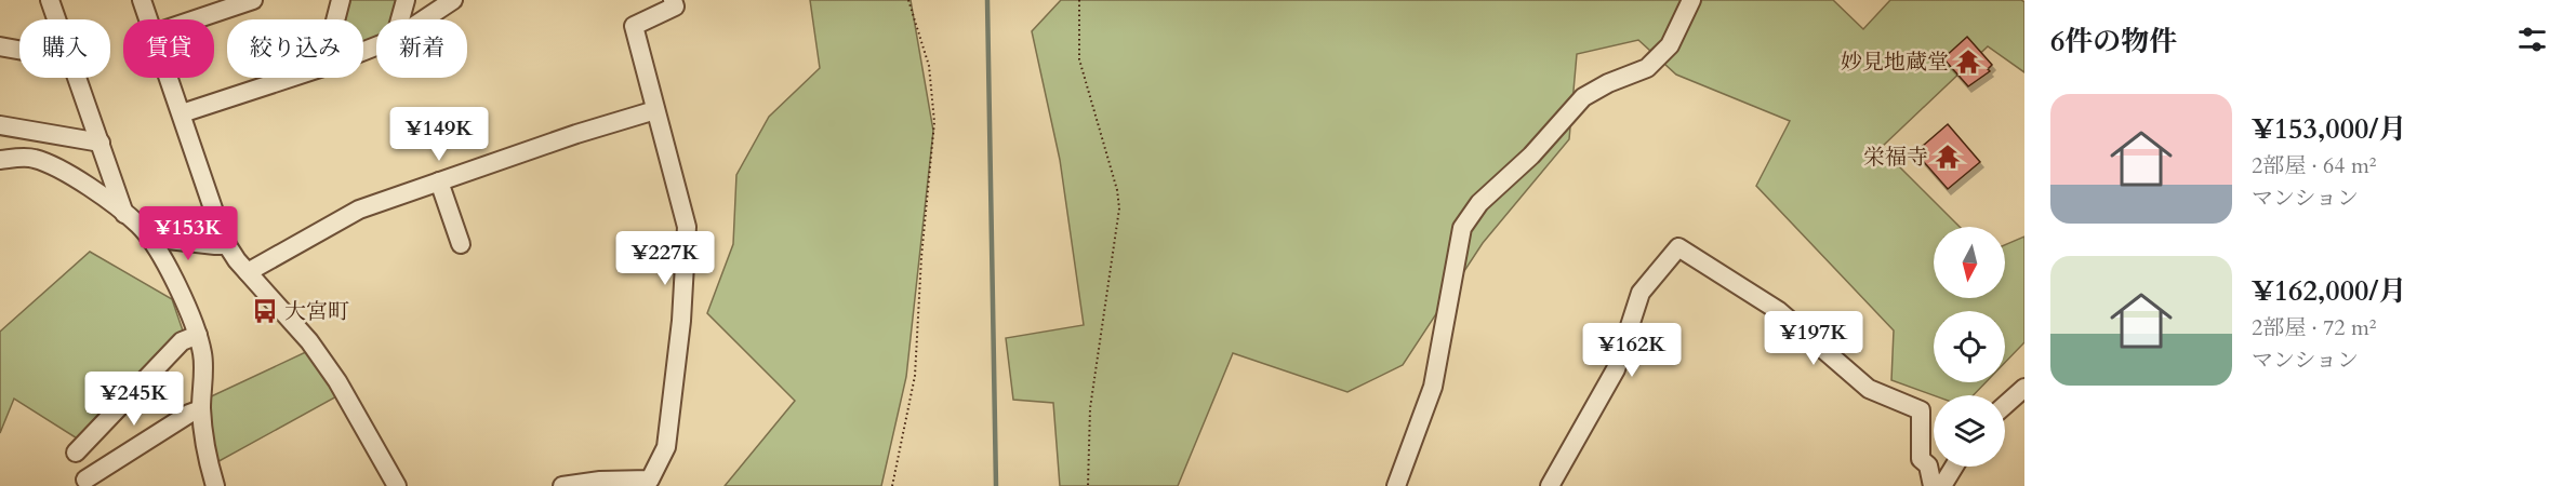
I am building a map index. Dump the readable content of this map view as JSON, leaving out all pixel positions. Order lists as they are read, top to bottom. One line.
{"places":{"temple":["妙見地蔵堂","栄福寺"],"bus stop":["大宮町"]},"north":"bottom","page":{"heading":"6件の物件","chip":["購入","賃貸","絞り込み","新着"],"list":[{"name":"¥153,000/月","note":"2部屋 · 64 m² · マンション"},{"name":"¥162,000/月","note":"2部屋 · 72 m² · マンション"}],"price":["¥149K","¥153K","¥227K","¥197K","¥162K","¥245K"]}}
